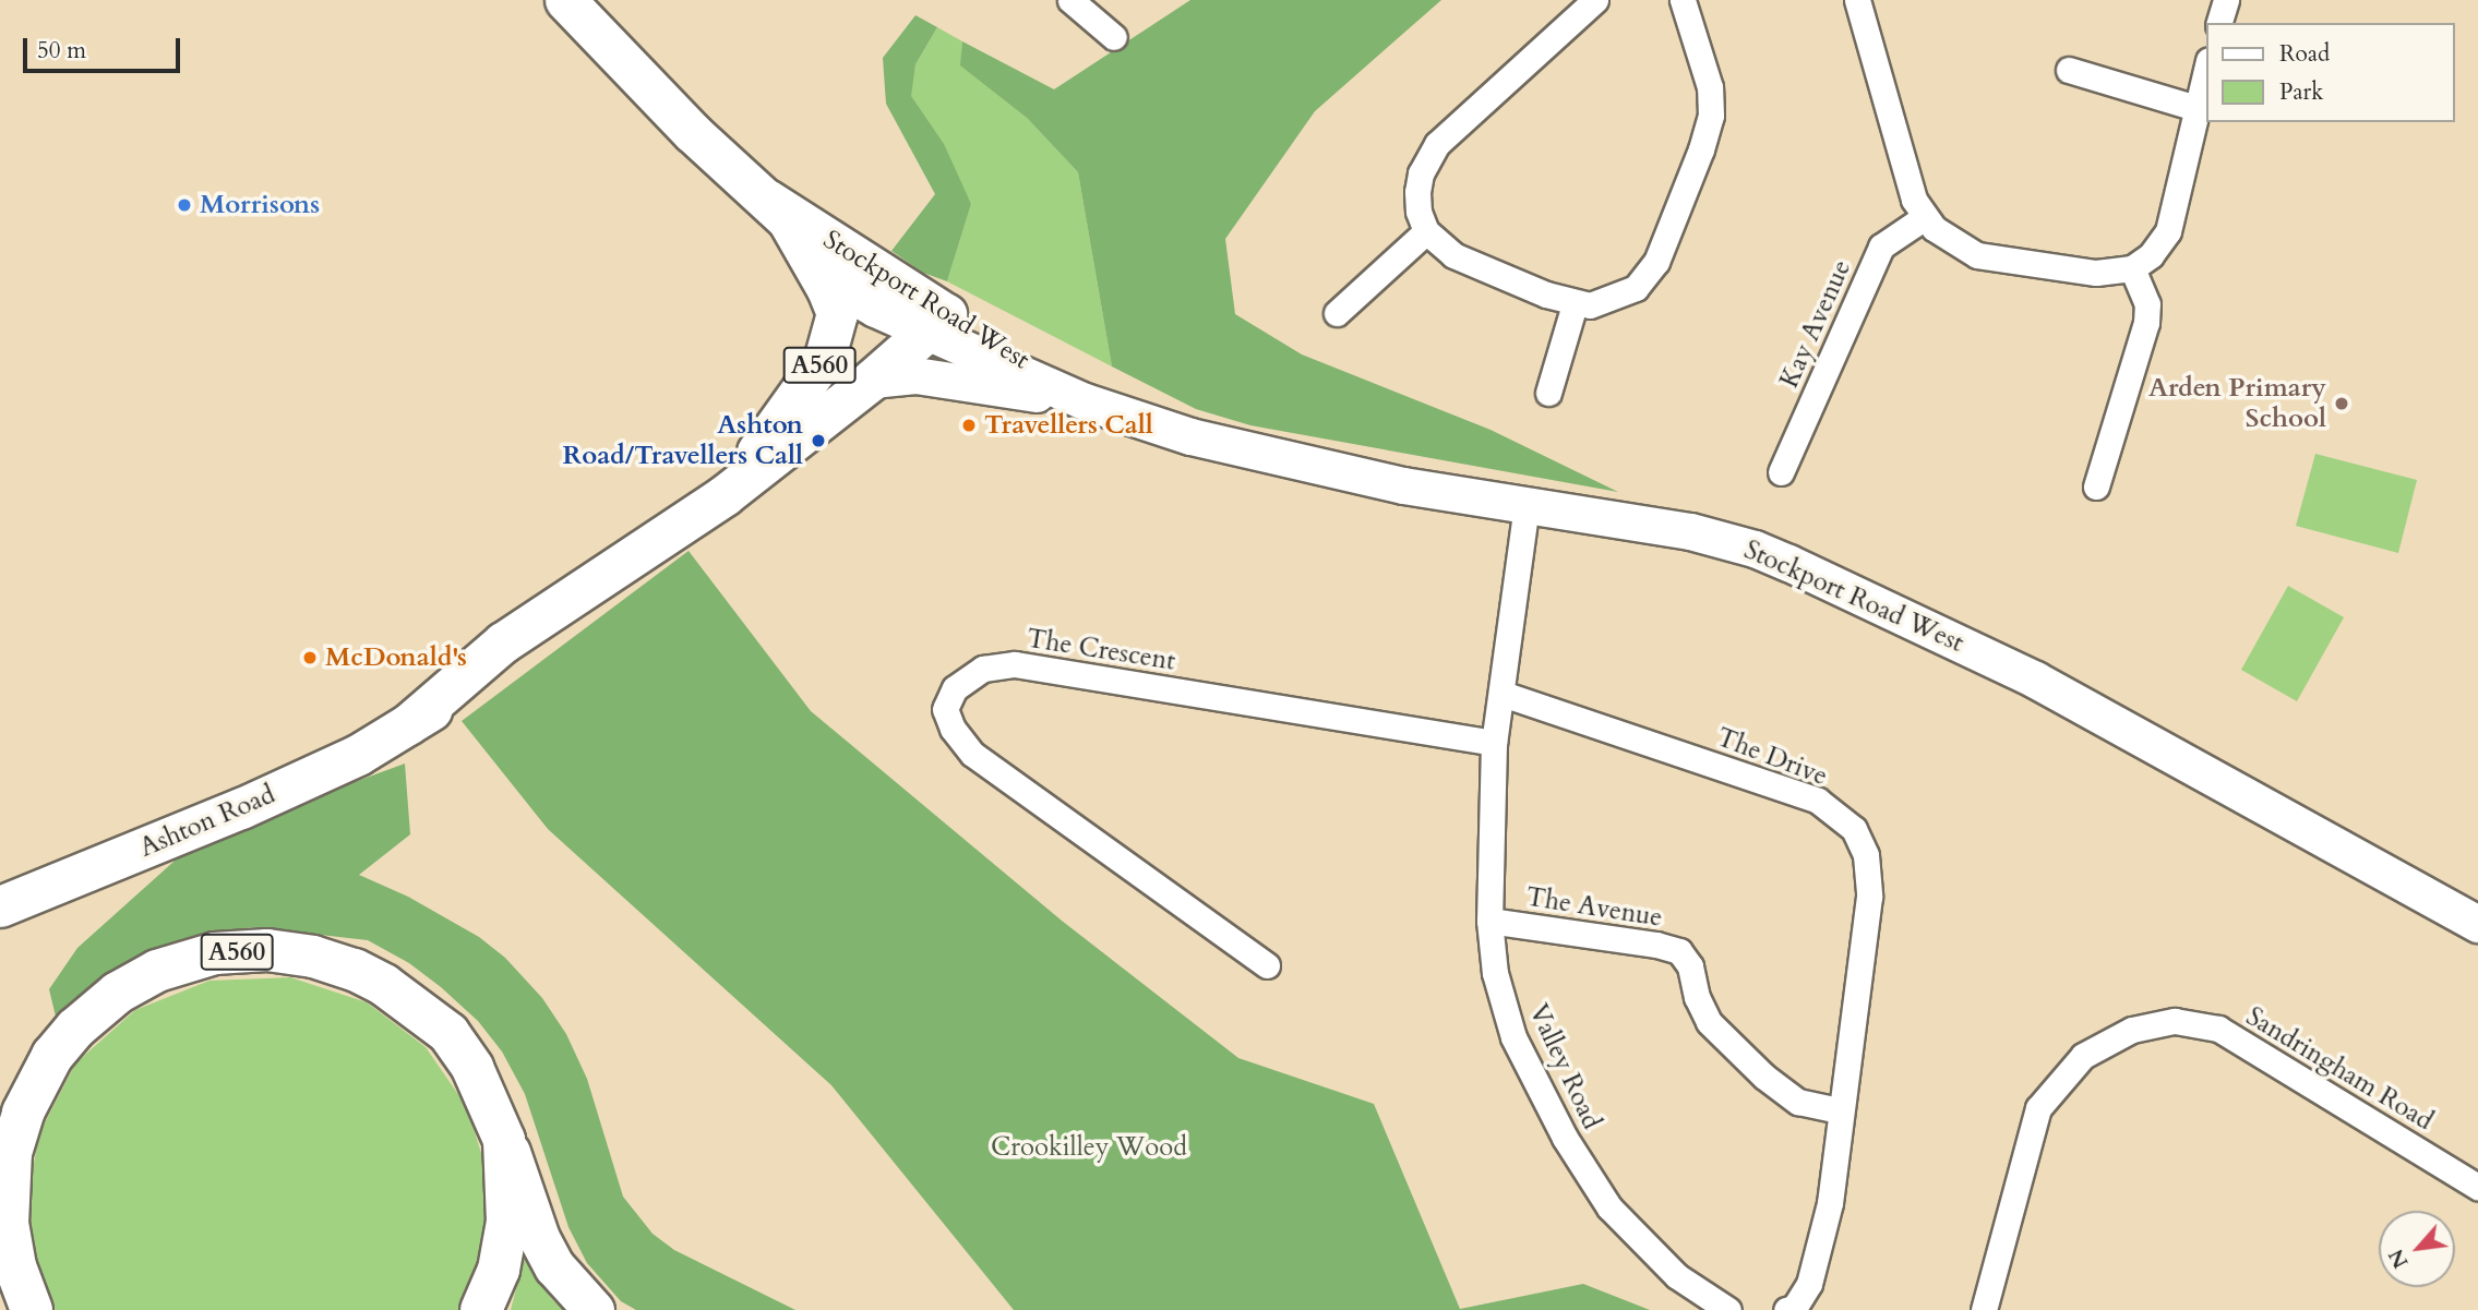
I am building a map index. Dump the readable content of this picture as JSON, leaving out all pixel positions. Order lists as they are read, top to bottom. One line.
{"streets":{"highway":["A560"],"main road":["Stockport Road West","Ashton Road"],"street":["Kay Avenue","The Crescent","The Drive","The Avenue","Valley Road","Sandringham Road"]},"crossings":[["Stockport Road West","Ashton Road"],["The Crescent","Valley Road"],["The Drive","The Avenue"],["The Drive","Valley Road"],["The Avenue","Valley Road"]],"parks":["Crookilley Wood"],"places":["Morrisons","Arden Primary School","Travellers Call","Ashton Road/Travellers Call","McDonald's"],"legend":["Road","Park"],"scale_bar":"50 m","north":"bottom left"}
